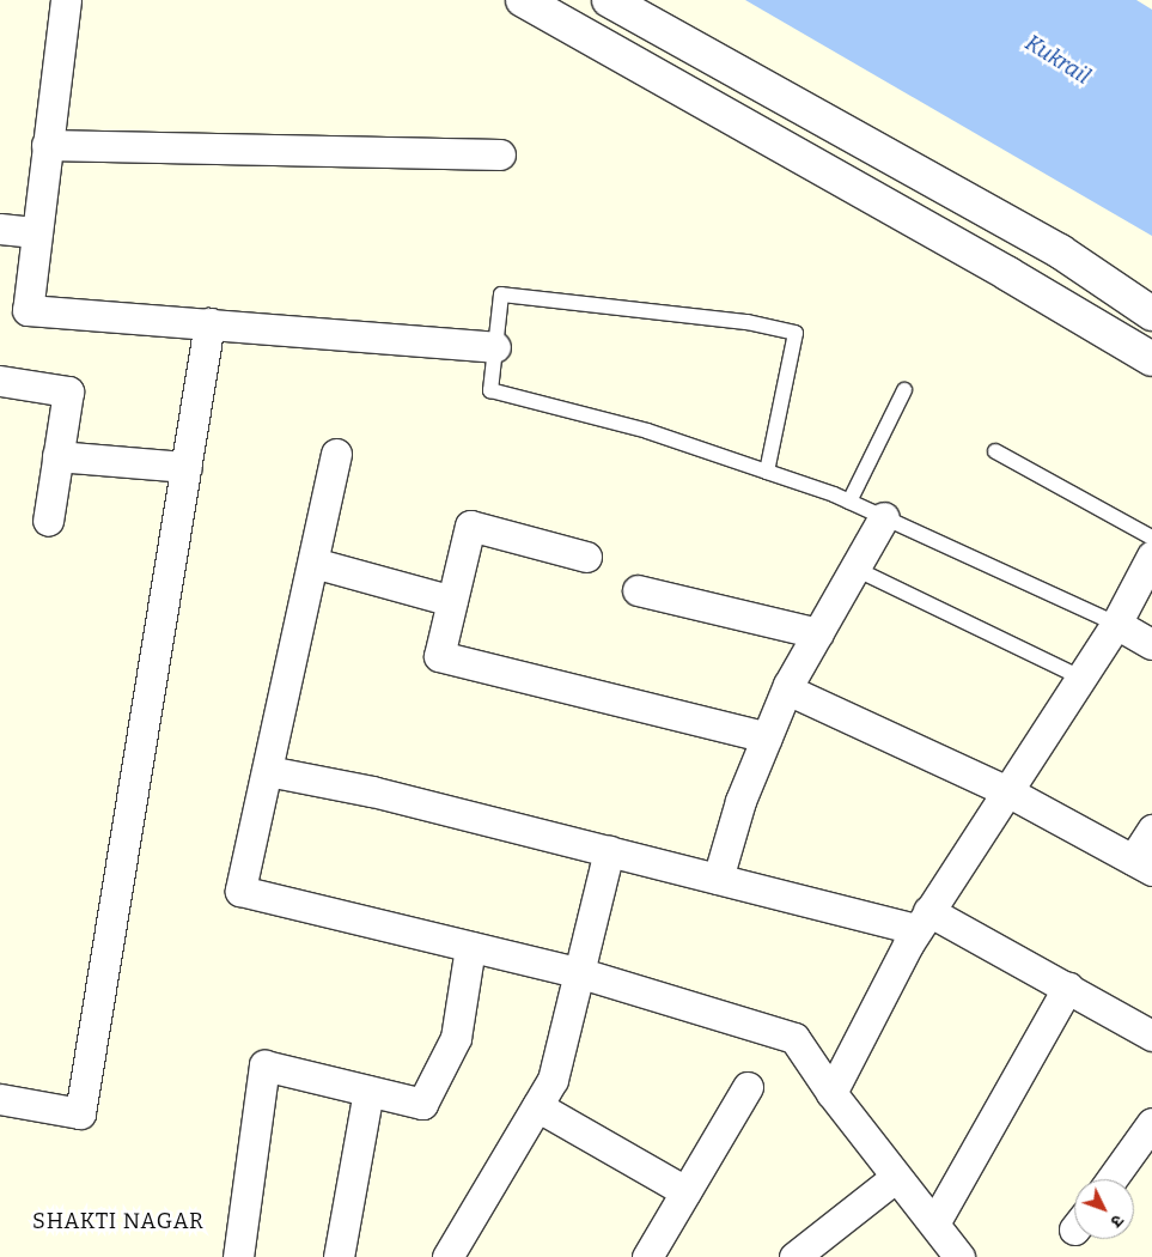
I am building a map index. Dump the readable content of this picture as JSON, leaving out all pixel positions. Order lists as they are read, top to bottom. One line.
{"districts":["SHAKTI NAGAR"],"water":["Kukrail"],"north":"bottom right"}
